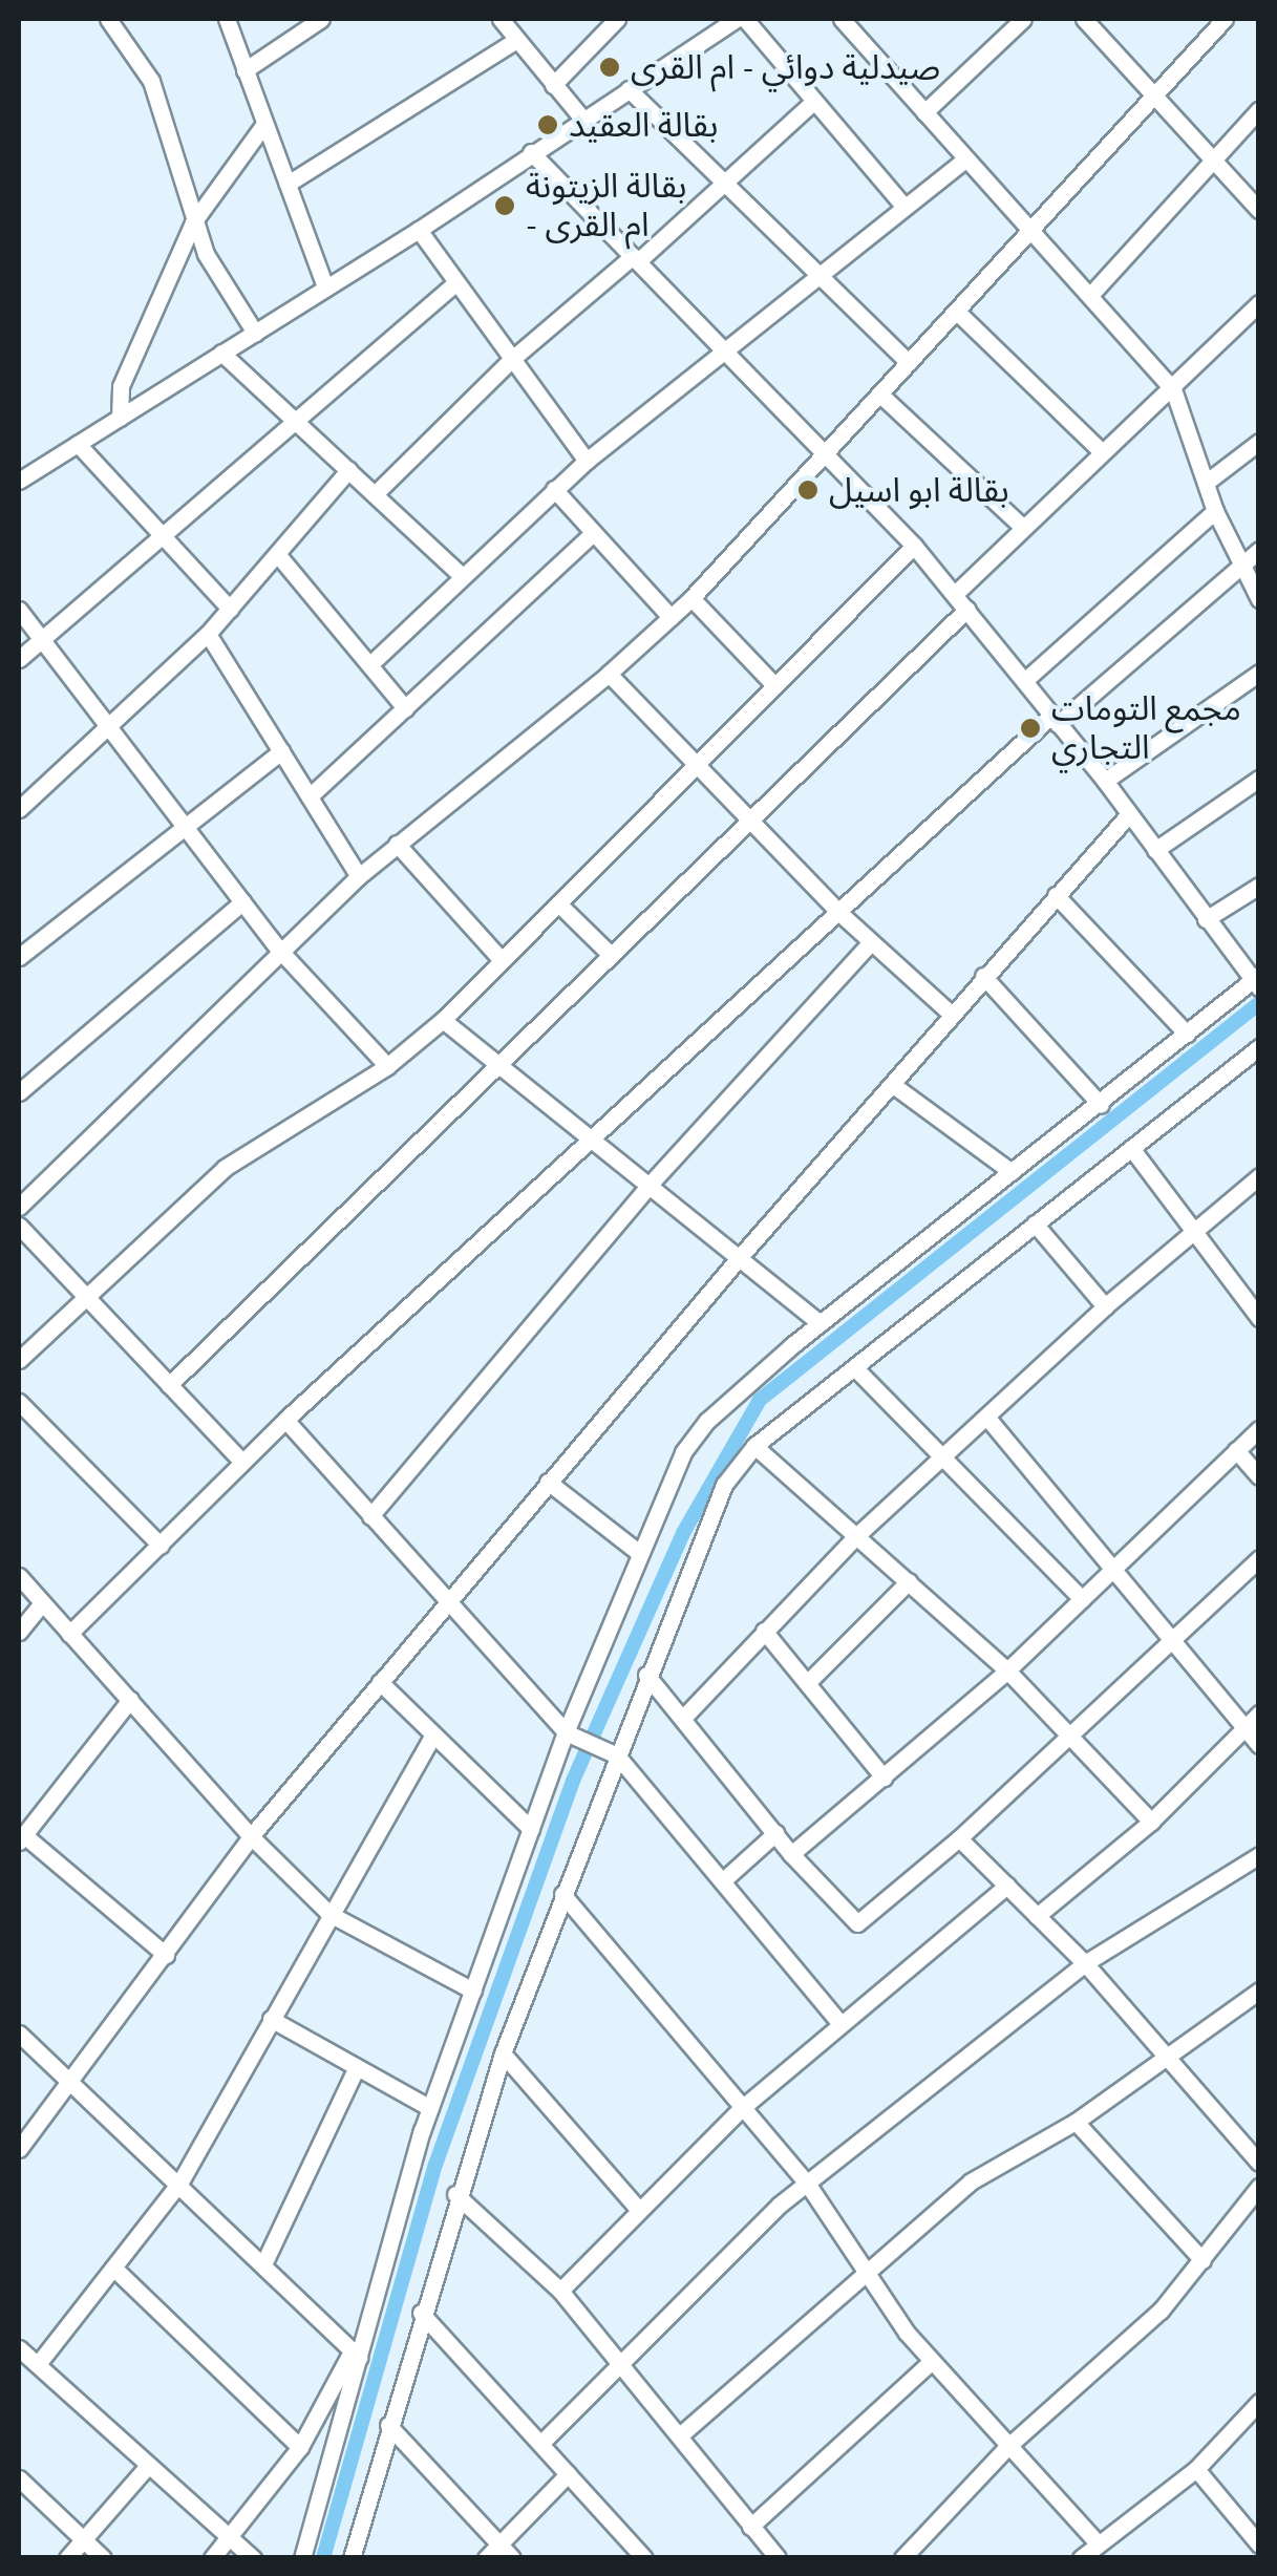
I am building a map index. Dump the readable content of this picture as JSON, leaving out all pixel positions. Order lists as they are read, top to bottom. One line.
{"places":["صيدلية دوائي - ام القرى","بقالة العقيد","بقالة الزيتونة - ام القرى","بقالة ابو اسيل","مجمع التومات التجاري"]}
